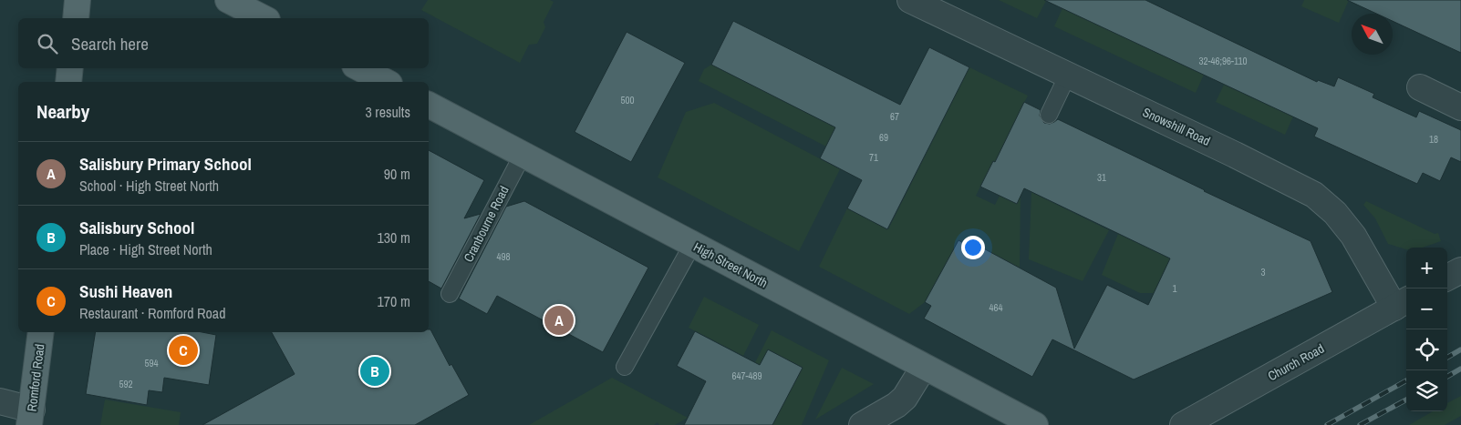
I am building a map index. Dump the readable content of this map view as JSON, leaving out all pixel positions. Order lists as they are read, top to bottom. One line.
{"streets":{"main road":["High Street North","Romford Road"],"street":["Snowshill Road","Church Road"],"lane":["Cranbourne Road"]},"crossings":[["Snowshill Road","Church Road"],["Cranbourne Road","High Street North"]],"house_numbers":["32-46;96-110","500","67","69","18","71","31","498","3","1","464","594","647-489","592"],"north":"top left","page":{"search":"Search here","heading":["Nearby","3 results"],"list":[{"mark":"A","name":"Salisbury Primary School","note":"School · High Street North","value":"90 m"},{"mark":"B","name":"Salisbury School","note":"Place · High Street North","value":"130 m"},{"mark":"C","name":"Sushi Heaven","note":"Restaurant · Romford Road","value":"170 m"}],"map_buttons":["+","−"],"pins":["A","C","B"]}}
